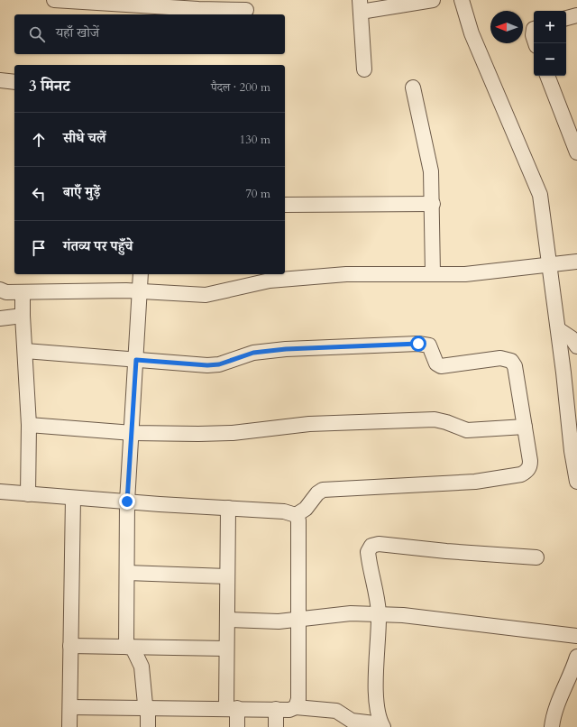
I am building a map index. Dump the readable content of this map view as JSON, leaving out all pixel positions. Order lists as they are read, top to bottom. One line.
{"north":"left","page":{"map_buttons":["+","−"],"search":"यहाँ खोजें","heading":["3 मिनट","पैदल · 200 m"],"list":[["सीधे चलें","130 m"],["बाएँ मुड़ें","70 m"],"गंतव्य पर पहुँचे"]}}
